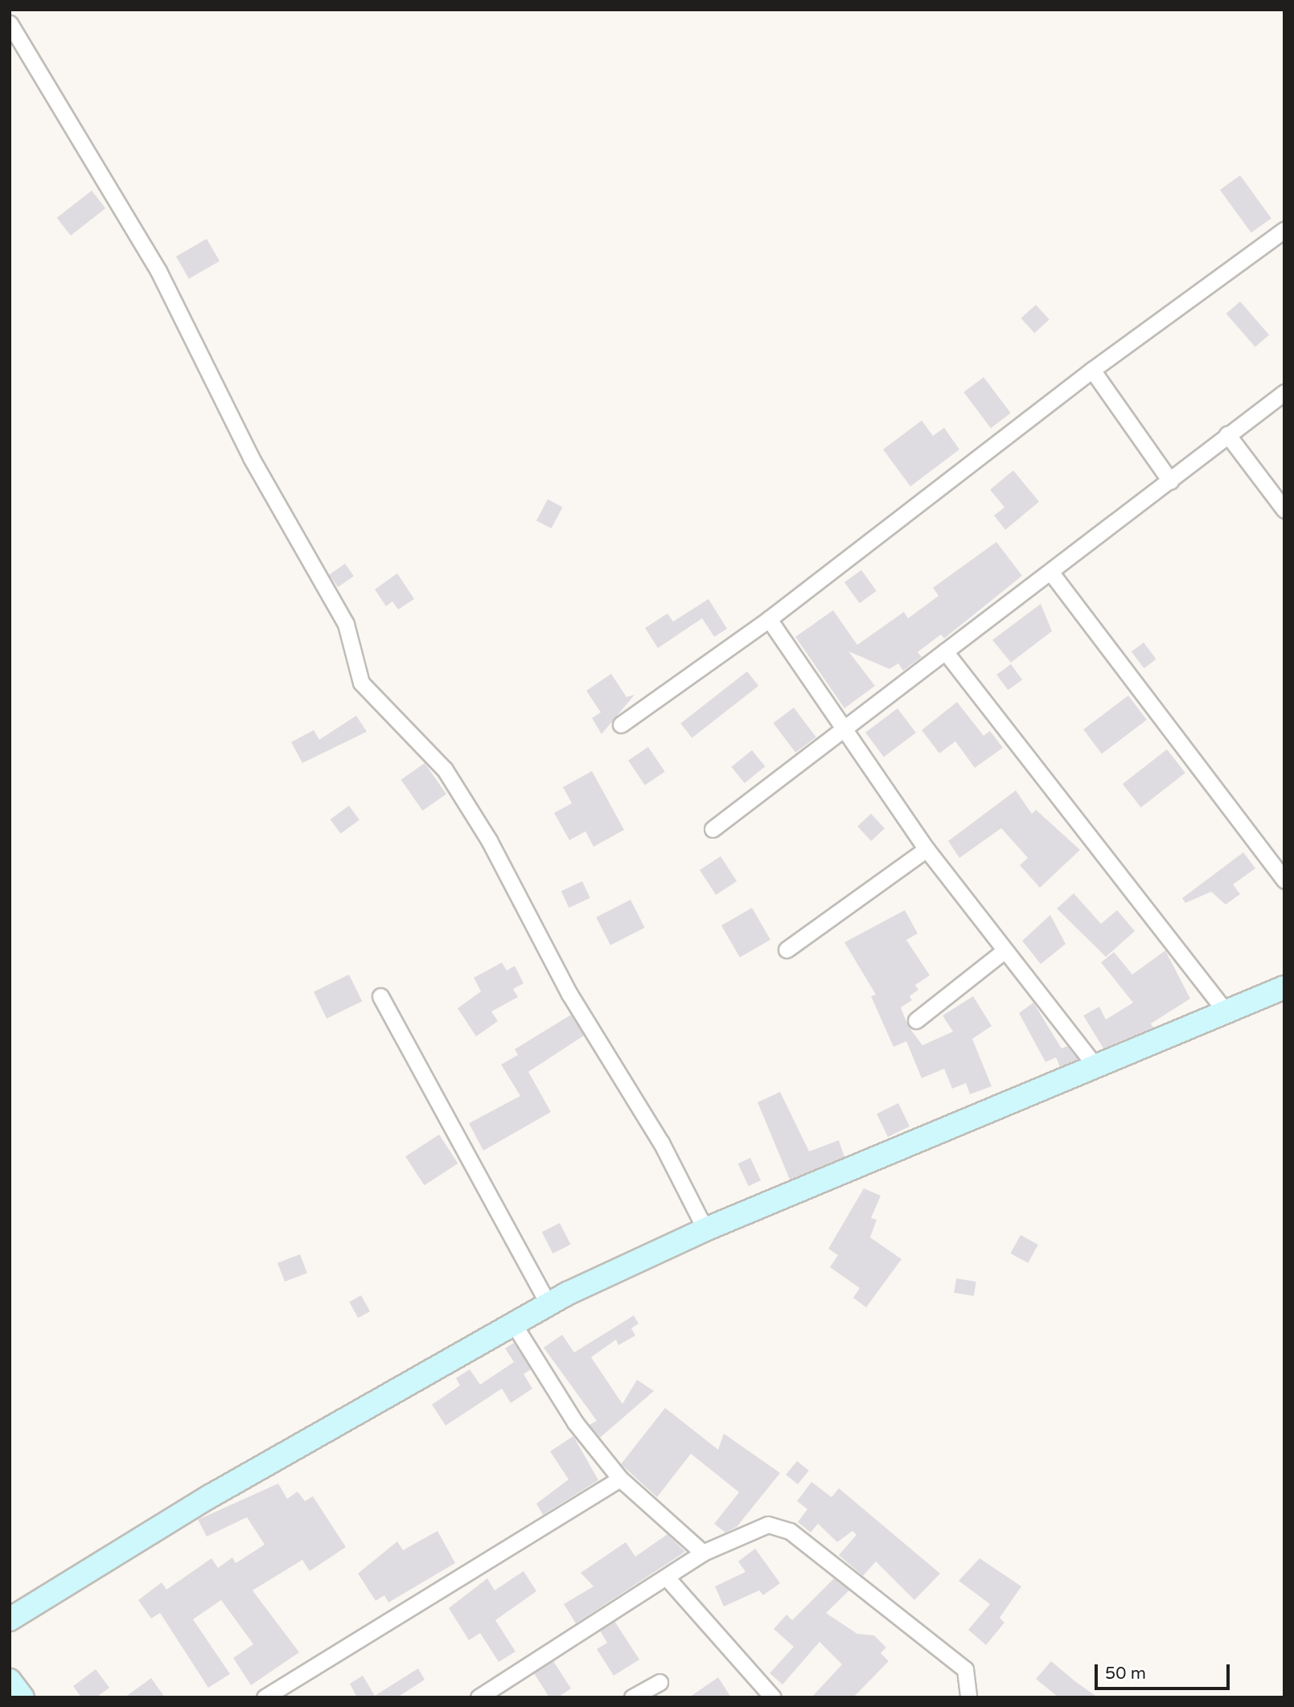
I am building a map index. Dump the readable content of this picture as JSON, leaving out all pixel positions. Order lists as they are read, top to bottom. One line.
{"scale_bar":"50 m"}
